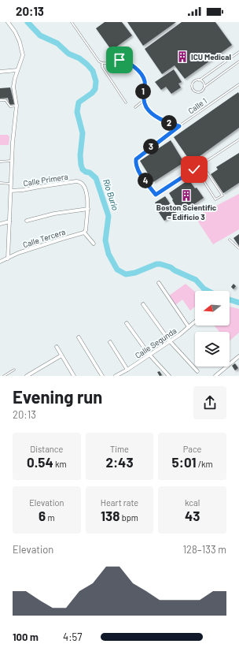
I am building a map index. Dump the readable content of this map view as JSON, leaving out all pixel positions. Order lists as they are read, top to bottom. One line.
{"streets":{"street":["Calle Primera","Calle Tercera","Calle Segunda"],"lane":["Calle 1"]},"water":["Río Burío"],"places":{"building":["ICU Medical","Boston Scientific - Edificio 3"]},"north":"left","page":{"status":"20:13","pins":["1","2","3","4"],"heading":["Evening run","20:13"],"stats":[["Distance","0.54 km"],["Time","2:43"],["Pace","5:01 /km"],["Elevation","6 m"],["Heart rate","138 bpm"],["kcal","43"]],"chart":["Elevation","128–133 m"],"list":[{"name":"100 m","note":"4:57"}]}}
